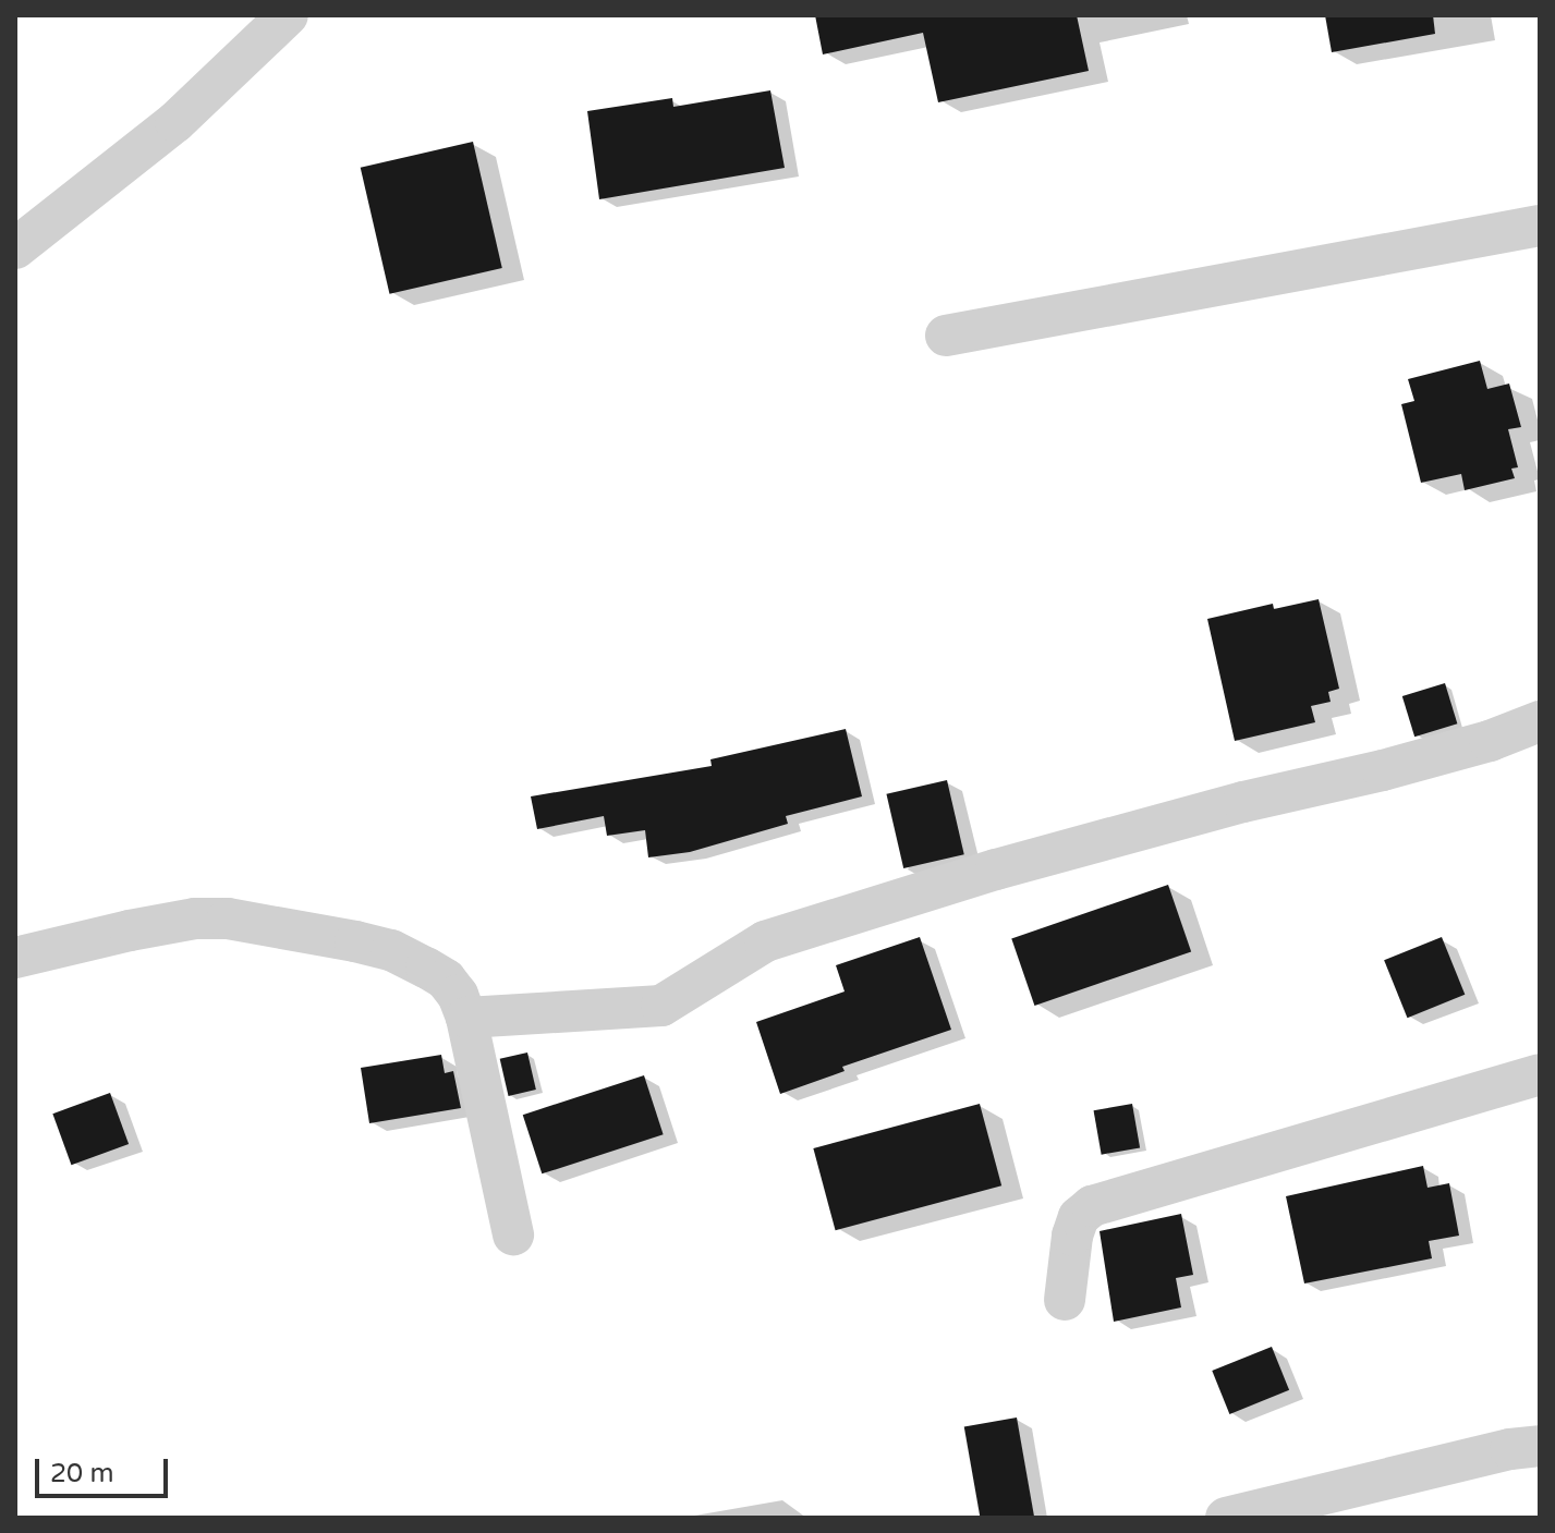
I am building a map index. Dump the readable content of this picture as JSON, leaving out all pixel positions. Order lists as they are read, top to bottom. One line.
{"scale_bar":"20 m"}
